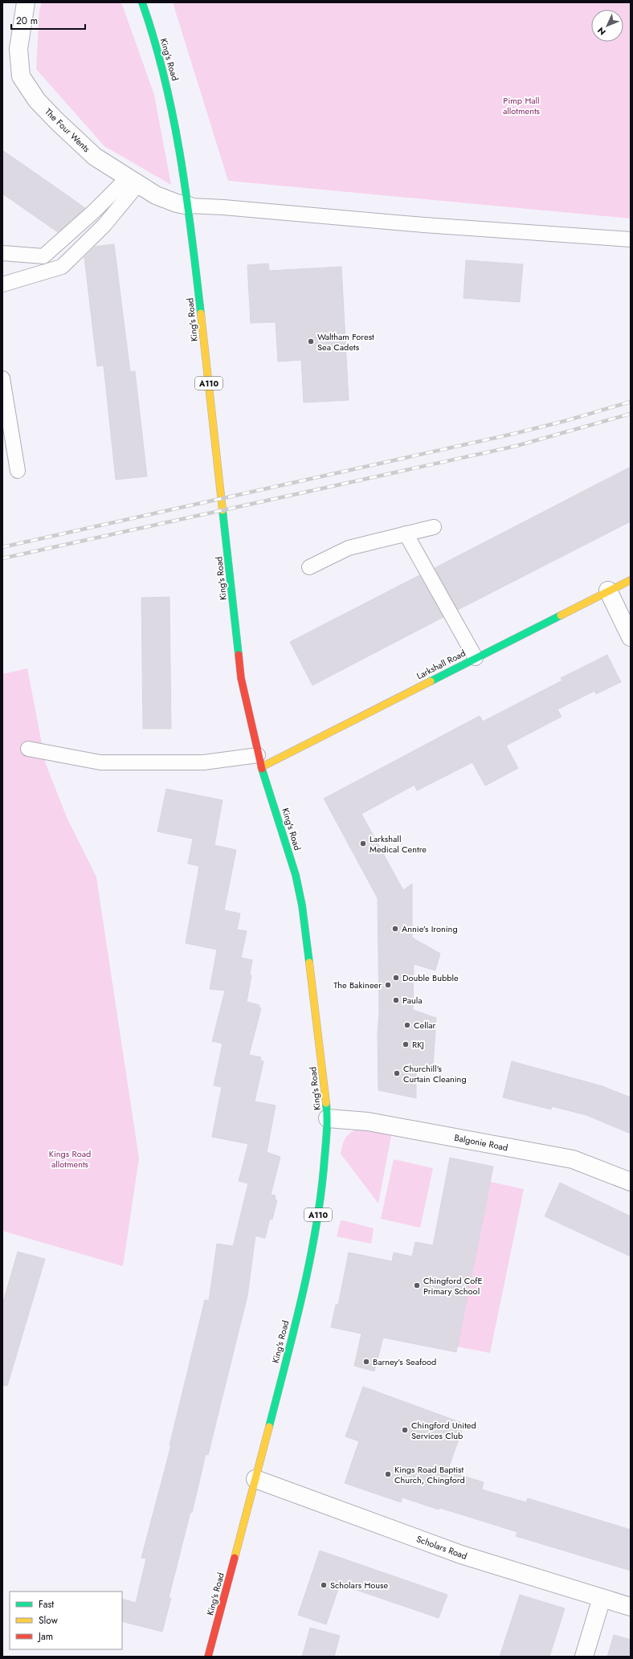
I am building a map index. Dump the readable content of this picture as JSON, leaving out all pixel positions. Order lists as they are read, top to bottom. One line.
{"streets":{"main road":["King's Road","A110","Larkshall Road"],"street":["The Four Wents","Balgonie Road","Scholars Road"]},"crossings":[["King's Road","The Four Wents"],["King's Road","Larkshall Road"],["King's Road","Balgonie Road"],["King's Road","Scholars Road"]],"parks":["Pimp Hall allotments","Kings Road allotments"],"places":["Waltham Forest Sea Cadets","Larkshall Medical Centre","Annie’s Ironing","Double Bubble","The Bakineer","Paula","Cellar","RKJ","Churchill’s Curtain Cleaning","Chingford CofE Primary School","Barney’s Seafood","Chingford United Services Club","Kings Road Baptist Church, Chingford","Scholars House"],"legend":["Fast","Slow","Jam"],"scale_bar":"20 m","north":"bottom left"}
